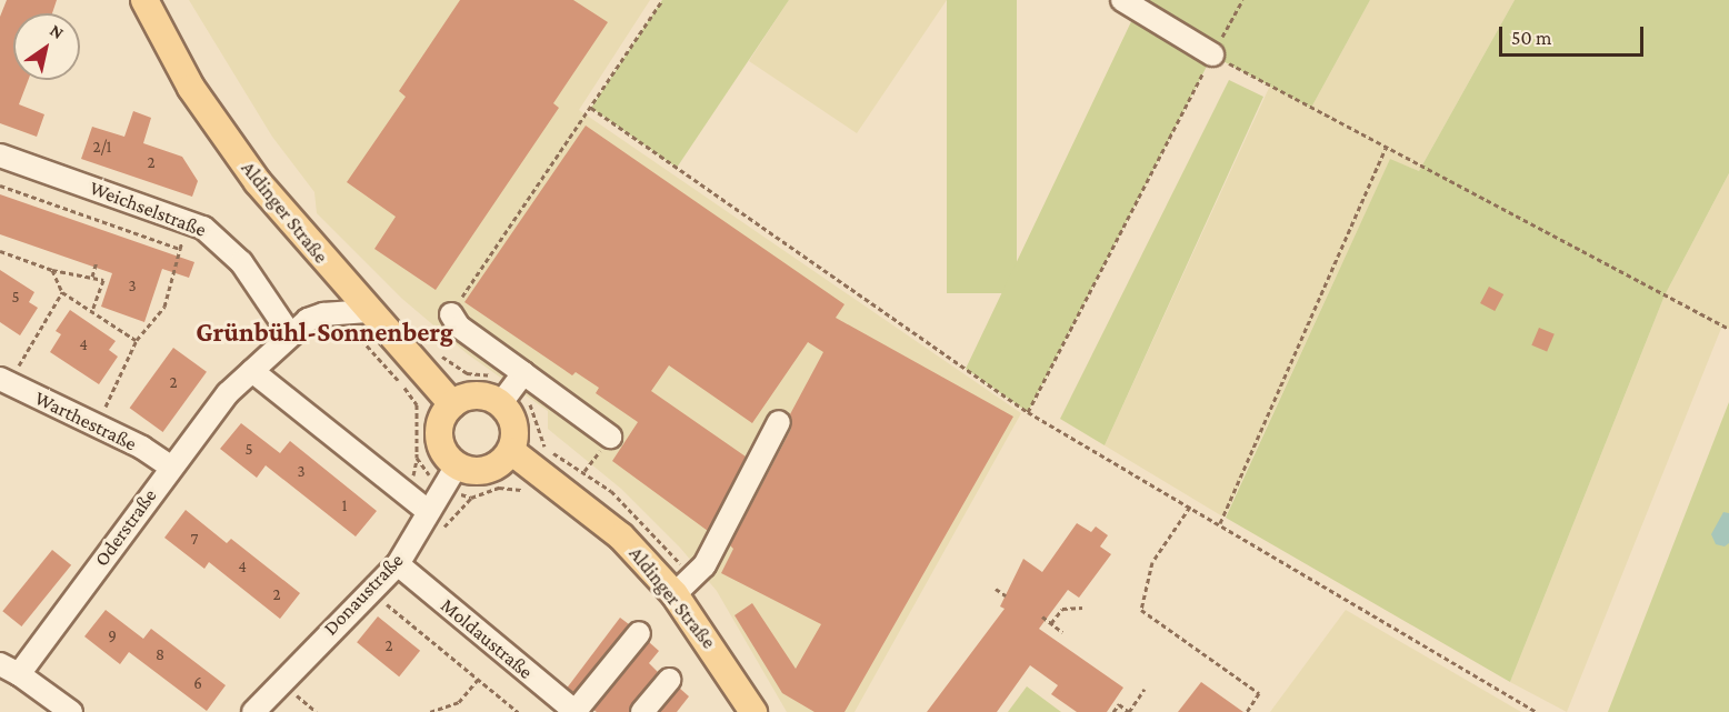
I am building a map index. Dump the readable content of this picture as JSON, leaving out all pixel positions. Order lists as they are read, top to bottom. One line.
{"streets":{"main road":["Aldinger Straße"],"street":["Weichselstraße","Warthestraße","Oderstraße","Donaustraße","Moldaustraße"]},"crossings":[["Weichselstraße","Oderstraße"],["Aldinger Straße","Oderstraße"],["Aldinger Straße","Donaustraße"],["Warthestraße","Oderstraße"],["Donaustraße","Moldaustraße"]],"districts":["Grünbühl-Sonnenberg"],"house_numbers":["2/1","2","3","5","4","2","5","3","1","7","4","2","9","2","8","6"],"scale_bar":"50 m","north":"top right"}
